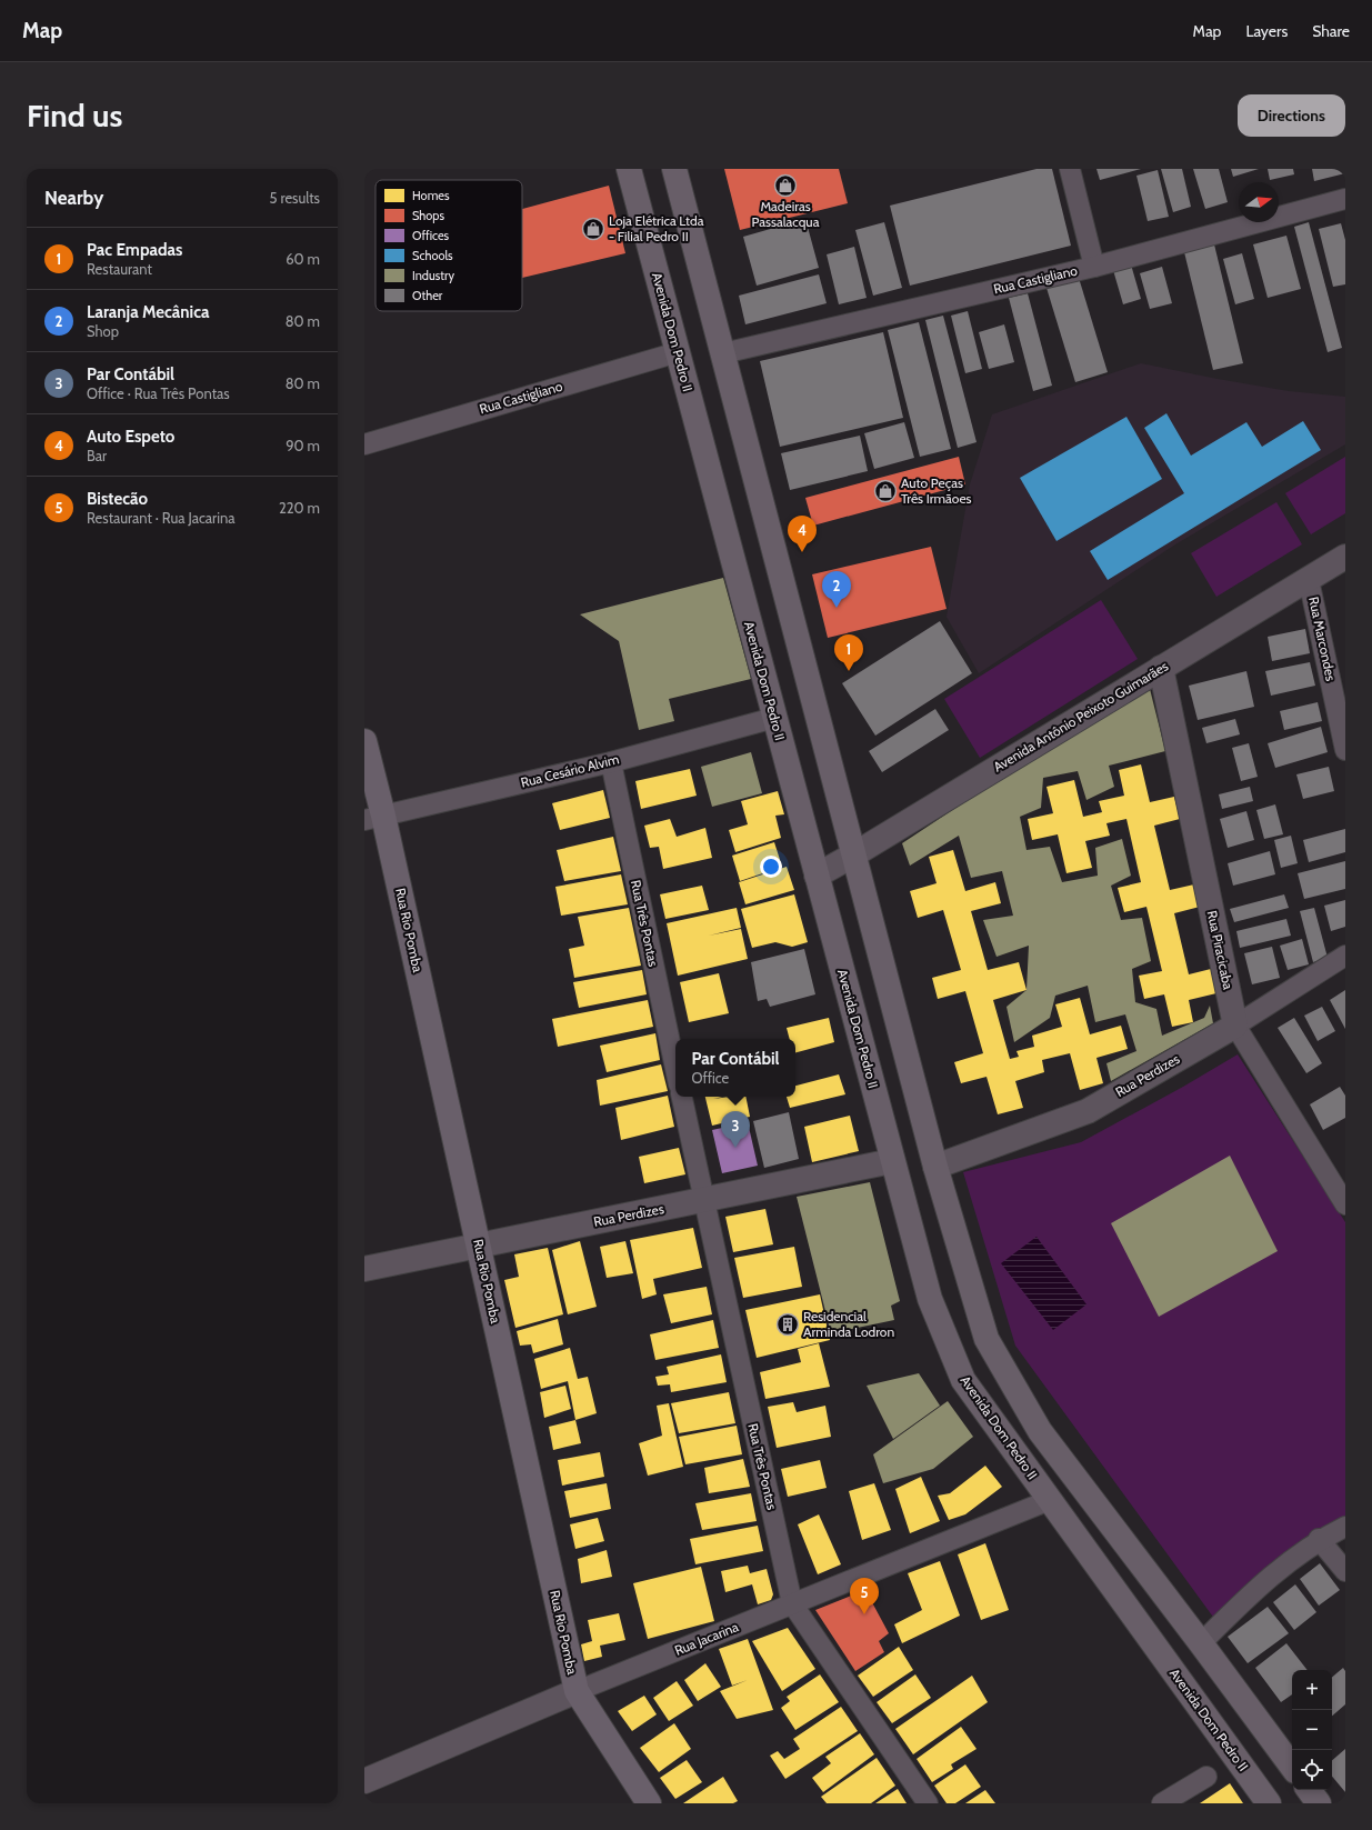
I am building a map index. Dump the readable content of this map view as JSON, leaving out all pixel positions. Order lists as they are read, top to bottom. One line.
{"streets":{"main road":["Avenida Dom Pedro II","Rua Rio Pomba"],"street":["Rua Castigliano","Rua Marcondes","Avenida Antônio Peixoto Guimarães","Rua Cesário Alvim","Rua Três Pontas","Rua Piracicaba","Rua Perdizes","Rua Jacarina"]},"crossings":[["Rua Castigliano","Avenida Dom Pedro II"],["Avenida Dom Pedro II","Avenida Antônio Peixoto Guimarães"],["Avenida Dom Pedro II","Rua Cesário Alvim"],["Avenida Dom Pedro II","Rua Perdizes"],["Avenida Dom Pedro II","Rua Jacarina"],["Rua Marcondes","Avenida Antônio Peixoto Guimarães"],["Avenida Antônio Peixoto Guimarães","Rua Piracicaba"],["Rua Cesário Alvim","Rua Três Pontas"],["Rua Cesário Alvim","Rua Rio Pomba"],["Rua Três Pontas","Rua Perdizes"],["Rua Três Pontas","Rua Jacarina"],["Rua Rio Pomba","Rua Perdizes"],["Rua Rio Pomba","Rua Jacarina"],["Rua Piracicaba","Rua Perdizes"]],"places":{"shop":["Madeiras Passalacqua","Loja Elétrica Ltda - Filial Pedro II","Auto Peças Três Irmãoes"],"building":["Residencial Arminda Lodron"]},"legend":["Homes","Shops","Offices","Schools","Industry","Other"],"north":"right","page":{"header":"Map","nav":["Map","Layers","Share"],"buttons":"Directions","title":"Find us","heading":["Nearby","5 results"],"list":[{"mark":"1","name":"Pac Empadas","note":"Restaurant","value":"60 m"},{"mark":"2","name":"Laranja Mecânica","note":"Shop","value":"80 m"},{"mark":"3","name":"Par Contábil","note":"Office · Rua Três Pontas","value":"80 m"},{"mark":"4","name":"Auto Espeto","note":"Bar","value":"90 m"},{"mark":"5","name":"Bistecão","note":"Restaurant · Rua Jacarina","value":"220 m"}],"pins":["4","2","1","3","5"],"popup":["Par Contábil","Office"],"map_buttons":["+","−"]}}
